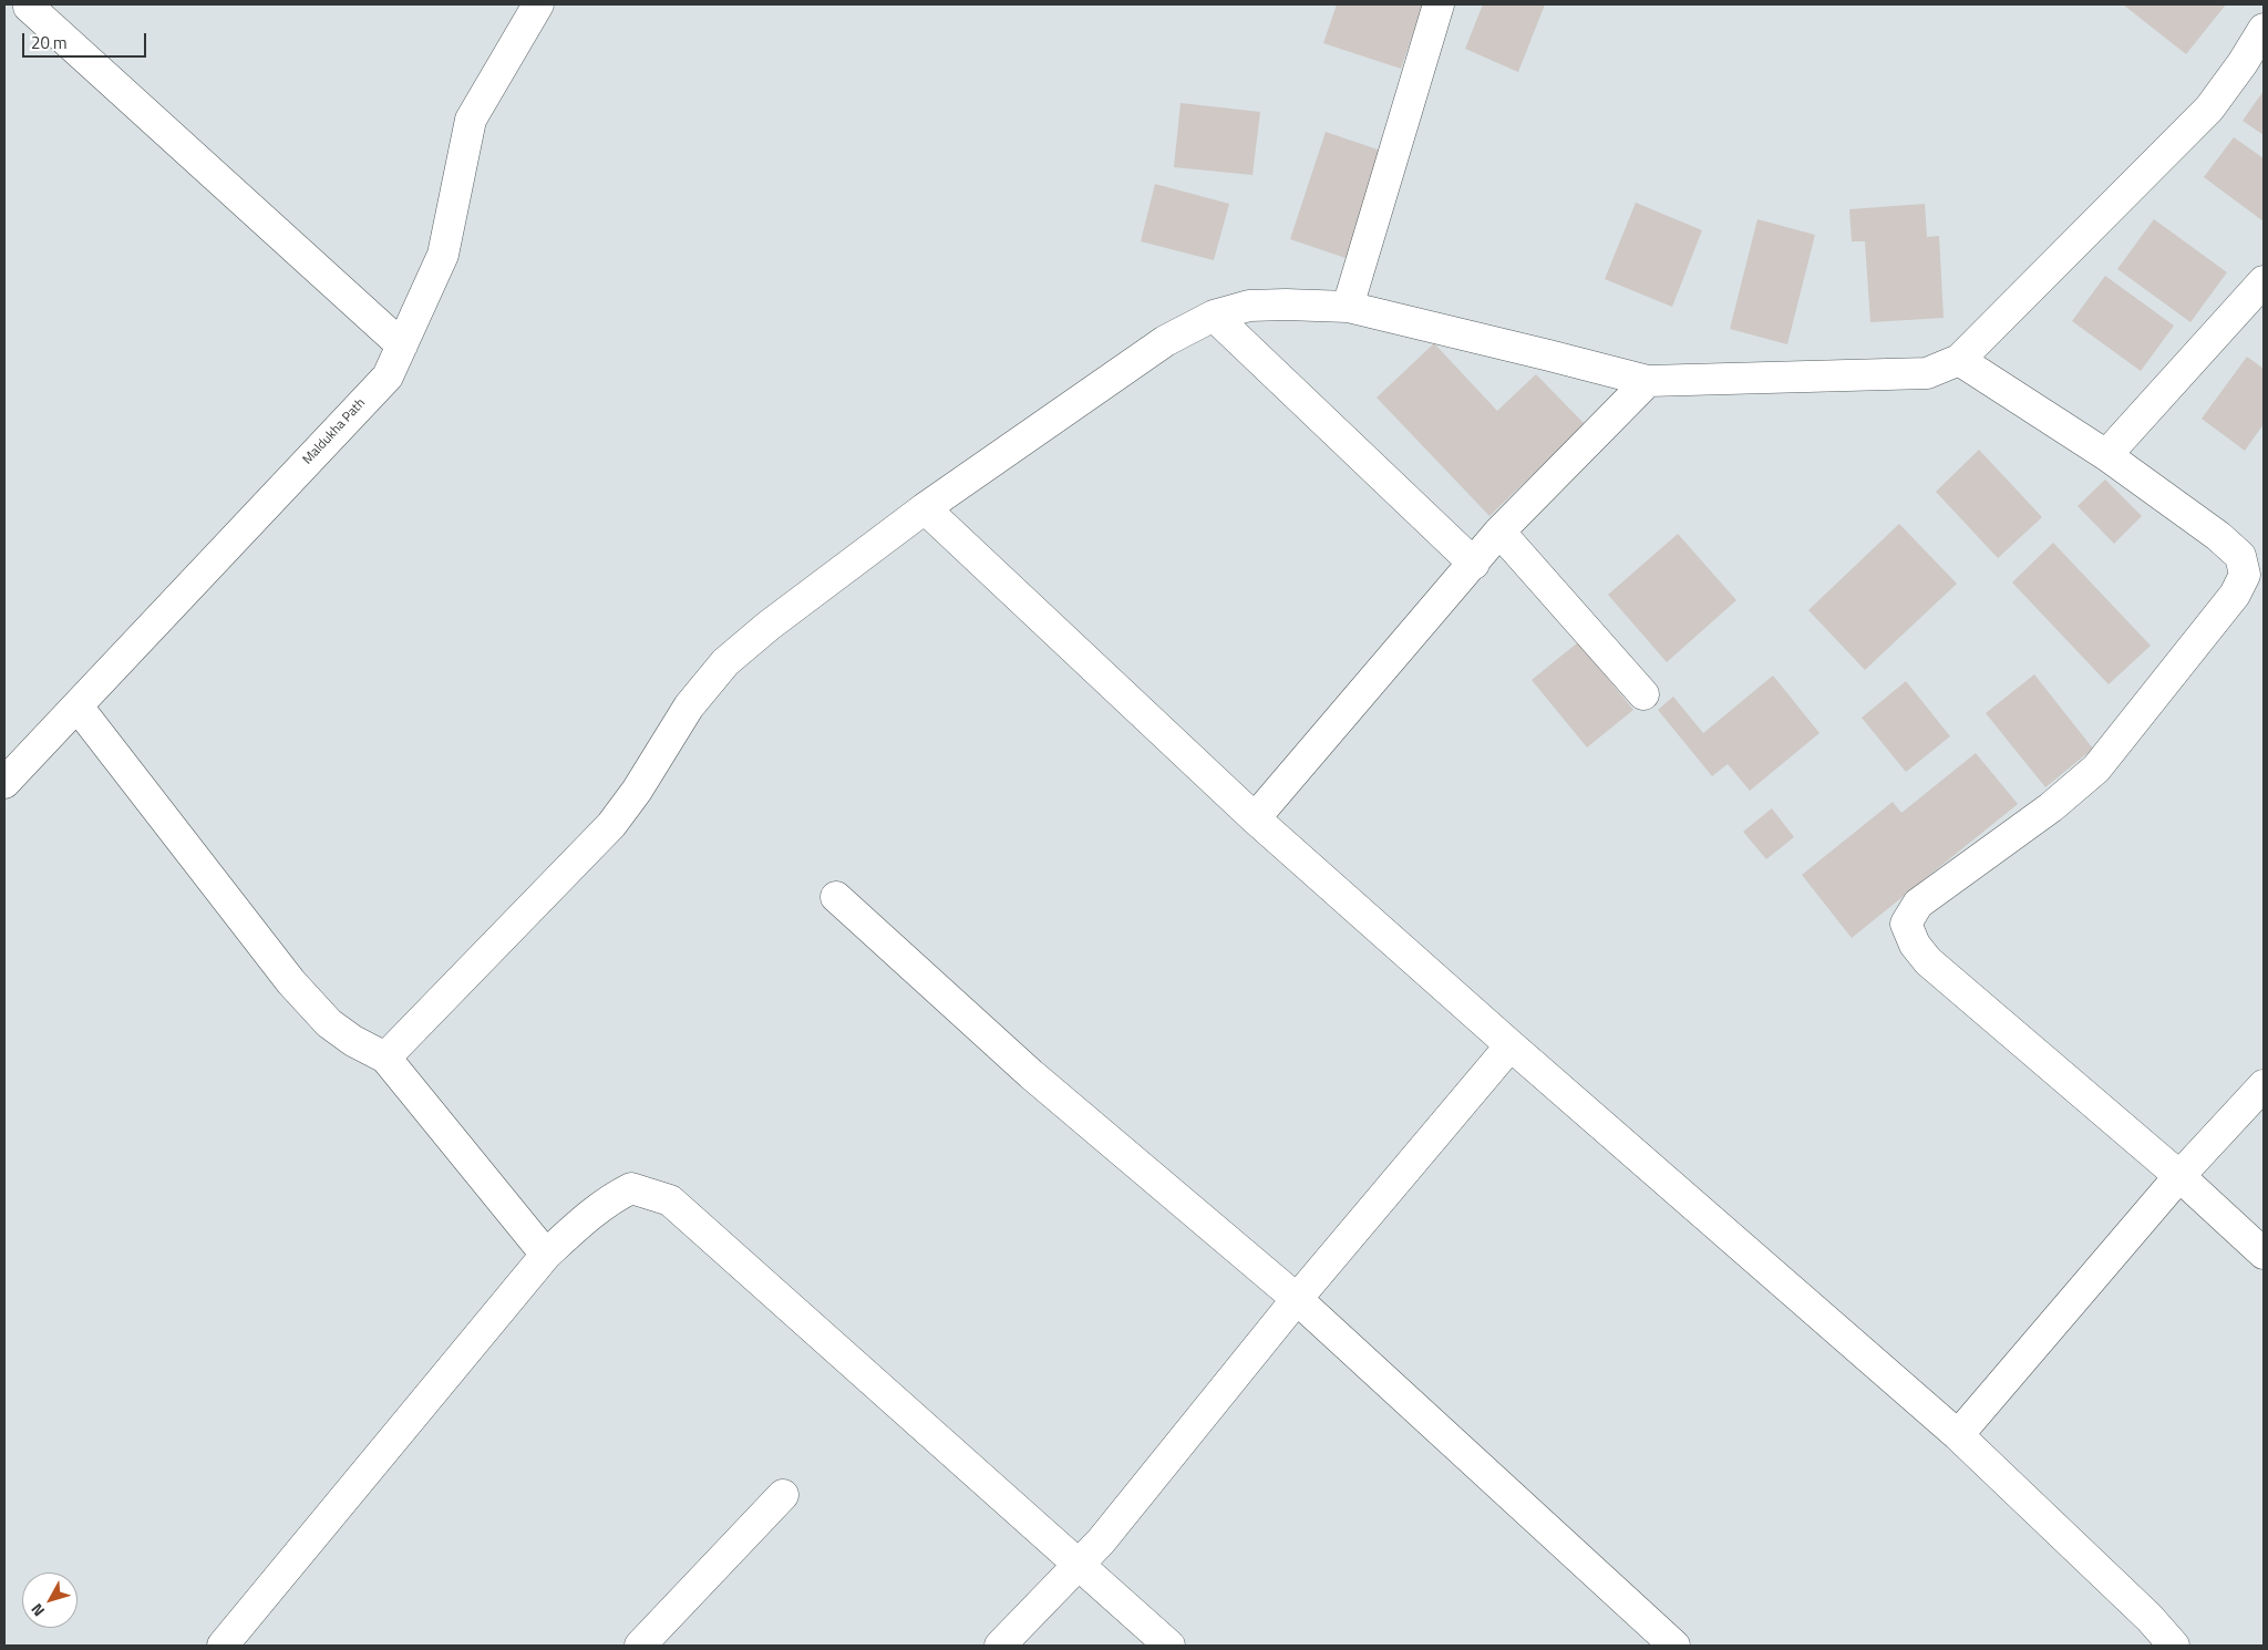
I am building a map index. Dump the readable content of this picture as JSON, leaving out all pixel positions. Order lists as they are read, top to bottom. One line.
{"streets":{"street":["Maldukha Path"]},"scale_bar":"20 m","north":"bottom left"}
